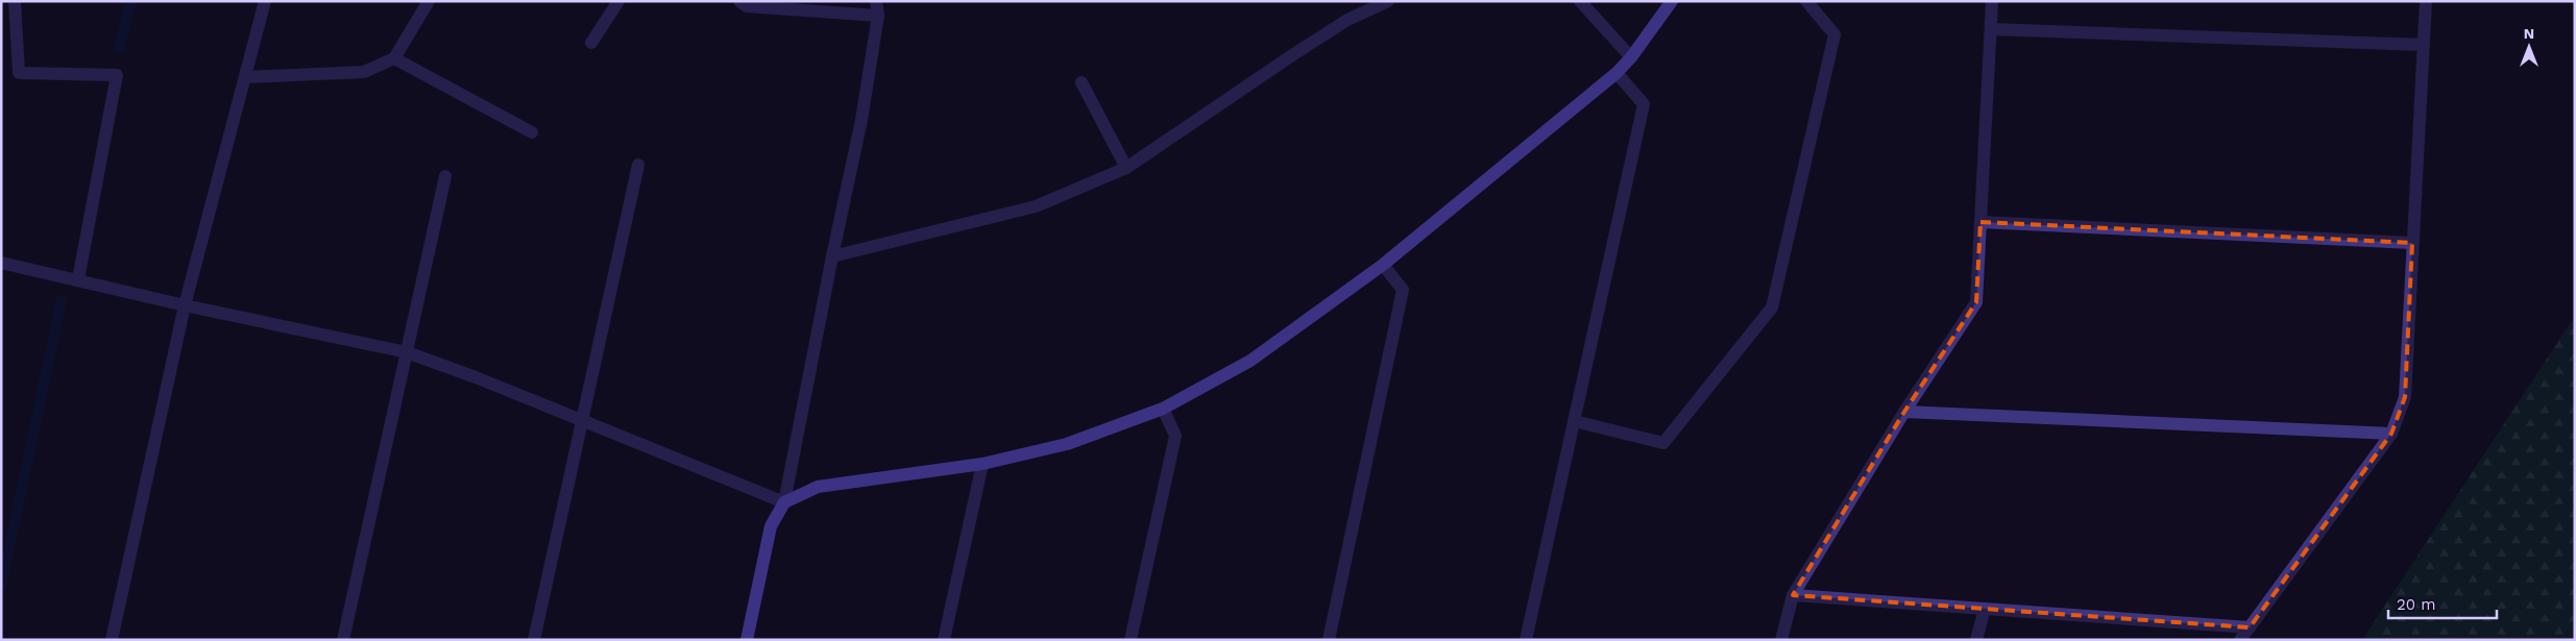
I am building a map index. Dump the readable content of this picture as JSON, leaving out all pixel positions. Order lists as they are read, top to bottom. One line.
{"scale_bar":"20 m","north":"top"}
